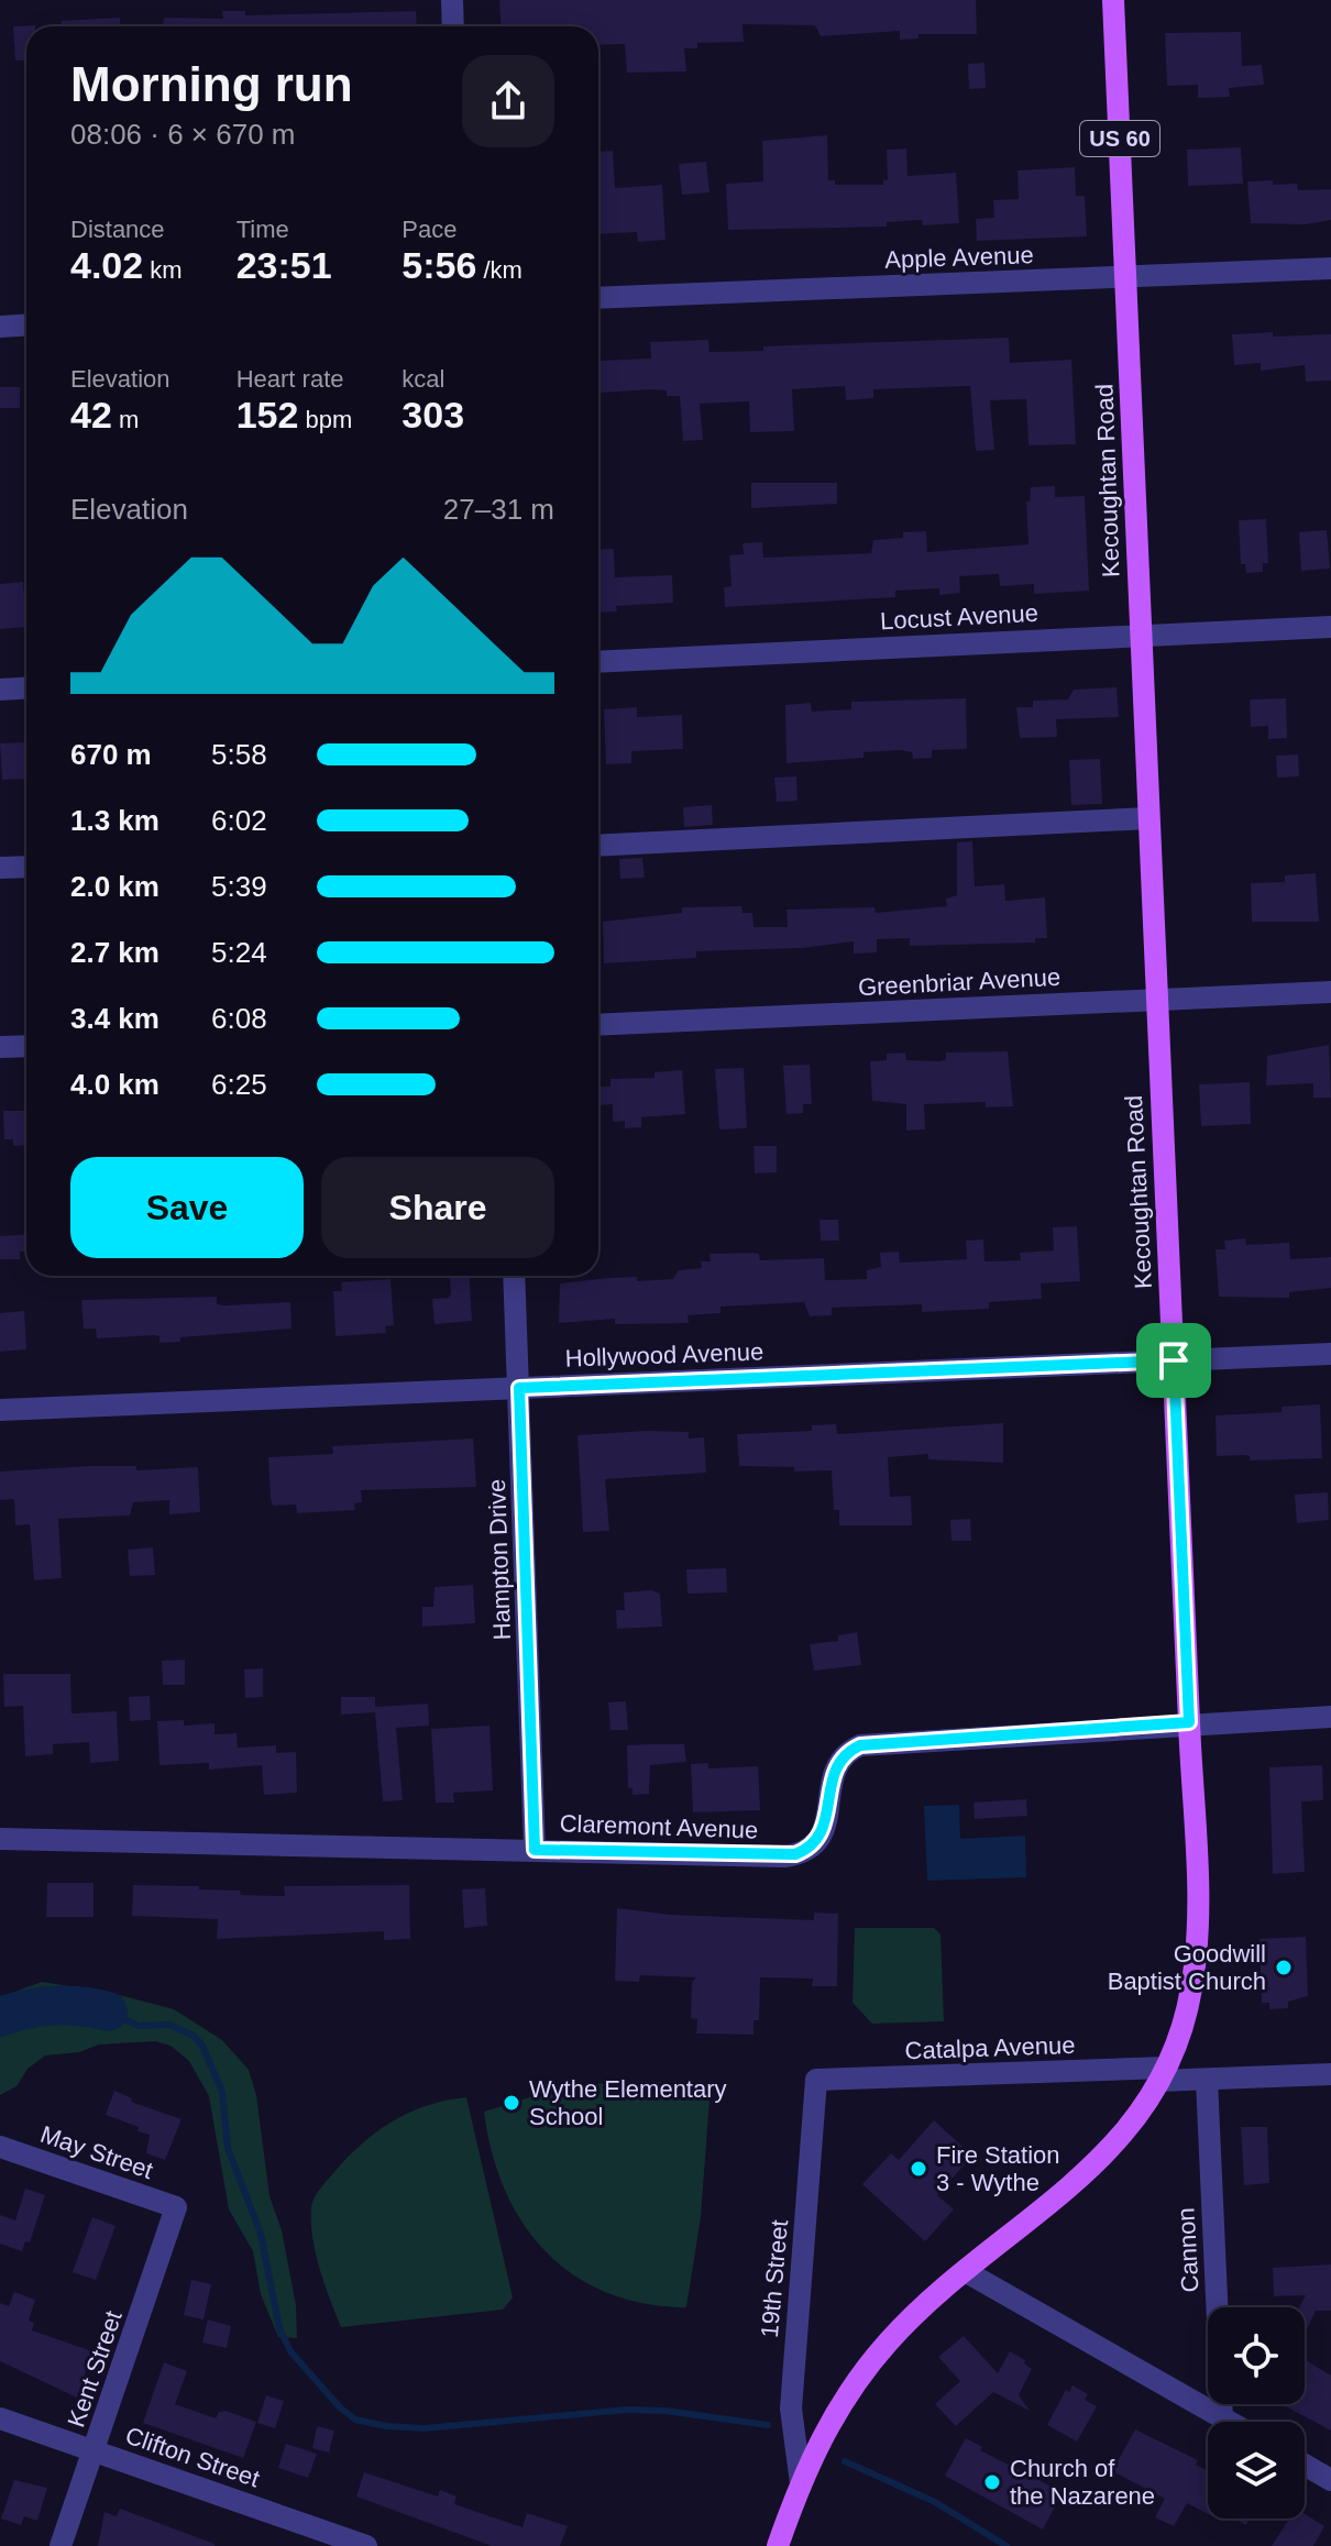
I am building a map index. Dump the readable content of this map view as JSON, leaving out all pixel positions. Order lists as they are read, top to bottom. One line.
{"streets":{"main road":["US 60","Kecoughtan Road"],"street":["Apple Avenue","Locust Avenue","Greenbriar Avenue","Hollywood Avenue","Hampton Drive","Claremont Avenue","Catalpa Avenue","May Street","Cannon","19th Street","Kent Street","Clifton Street"]},"crossings":[["Apple Avenue","Kecoughtan Road"],["Kecoughtan Road","Locust Avenue"],["Kecoughtan Road","Greenbriar Avenue"],["Kecoughtan Road","Hollywood Avenue"],["Kecoughtan Road","Claremont Avenue"],["Kecoughtan Road","Catalpa Avenue"],["Kecoughtan Road","19th Street"],["Hollywood Avenue","Hampton Drive"],["Hampton Drive","Claremont Avenue"],["Catalpa Avenue","Cannon"],["Catalpa Avenue","19th Street"],["May Street","Kent Street"],["Kent Street","Clifton Street"]],"places":["Goodwill Baptist Church","Wythe Elementary School","Fire Station 3 - Wythe","Church of the Nazarene"],"page":{"heading":["Morning run","08:06 · 6 × 670 m"],"stats":[["Distance","4.02 km"],["Time","23:51"],["Pace","5:56 /km"],["Elevation","42 m"],["Heart rate","152 bpm"],["kcal","303"]],"chart":["Elevation","27–31 m"],"list":[{"name":"670 m","note":"5:58"},{"name":"1.3 km","note":"6:02"},{"name":"2.0 km","note":"5:39"},{"name":"2.7 km","note":"5:24"},{"name":"3.4 km","note":"6:08"},{"name":"4.0 km","note":"6:25"}],"buttons":["Save","Share"]}}
